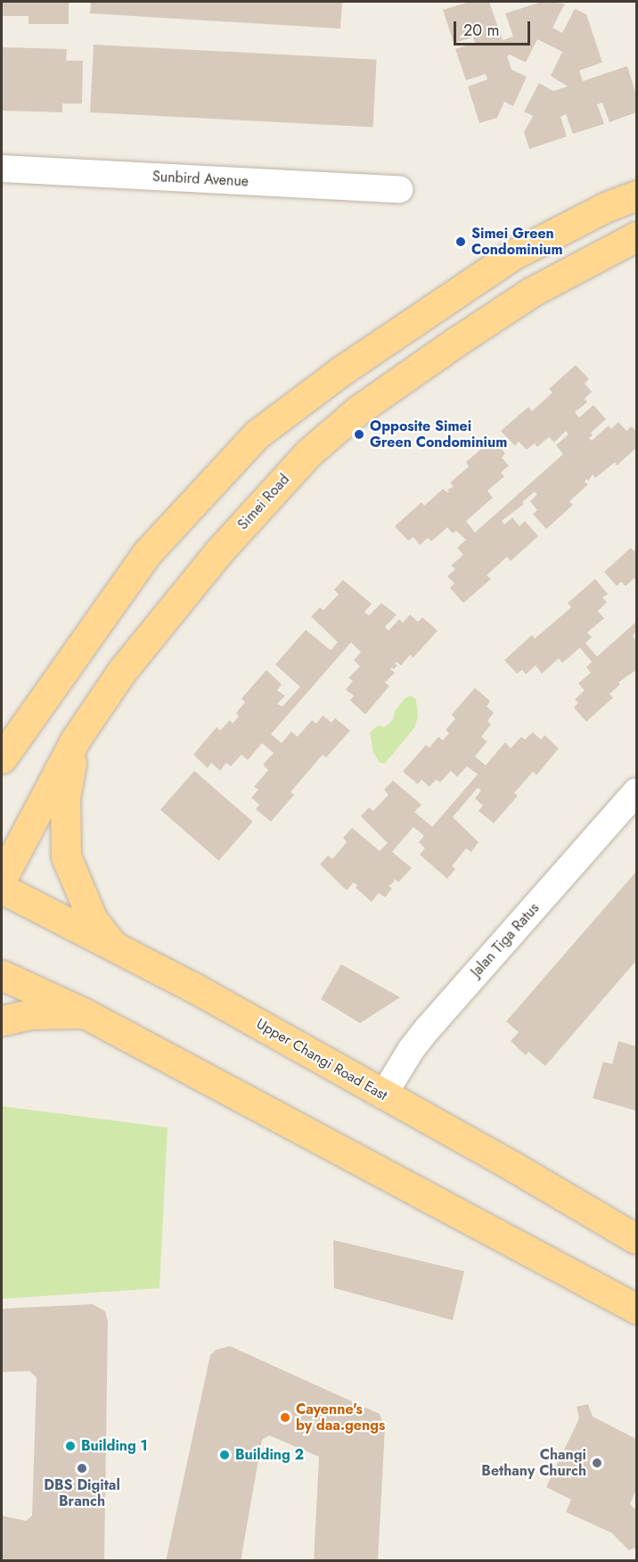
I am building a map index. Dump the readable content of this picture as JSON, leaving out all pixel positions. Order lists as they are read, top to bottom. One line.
{"streets":{"main road":["Simei Road","Upper Changi Road East"],"street":["Sunbird Avenue","Jalan Tiga Ratus"]},"crossings":[["Jalan Tiga Ratus","Upper Changi Road East"]],"places":["Simei Green Condominium","Opposite Simei Green Condominium","Cayenne's by daa.gengs","Building 1","Building 2","Changi Bethany Church","DBS Digital Branch"],"scale_bar":"20 m"}
